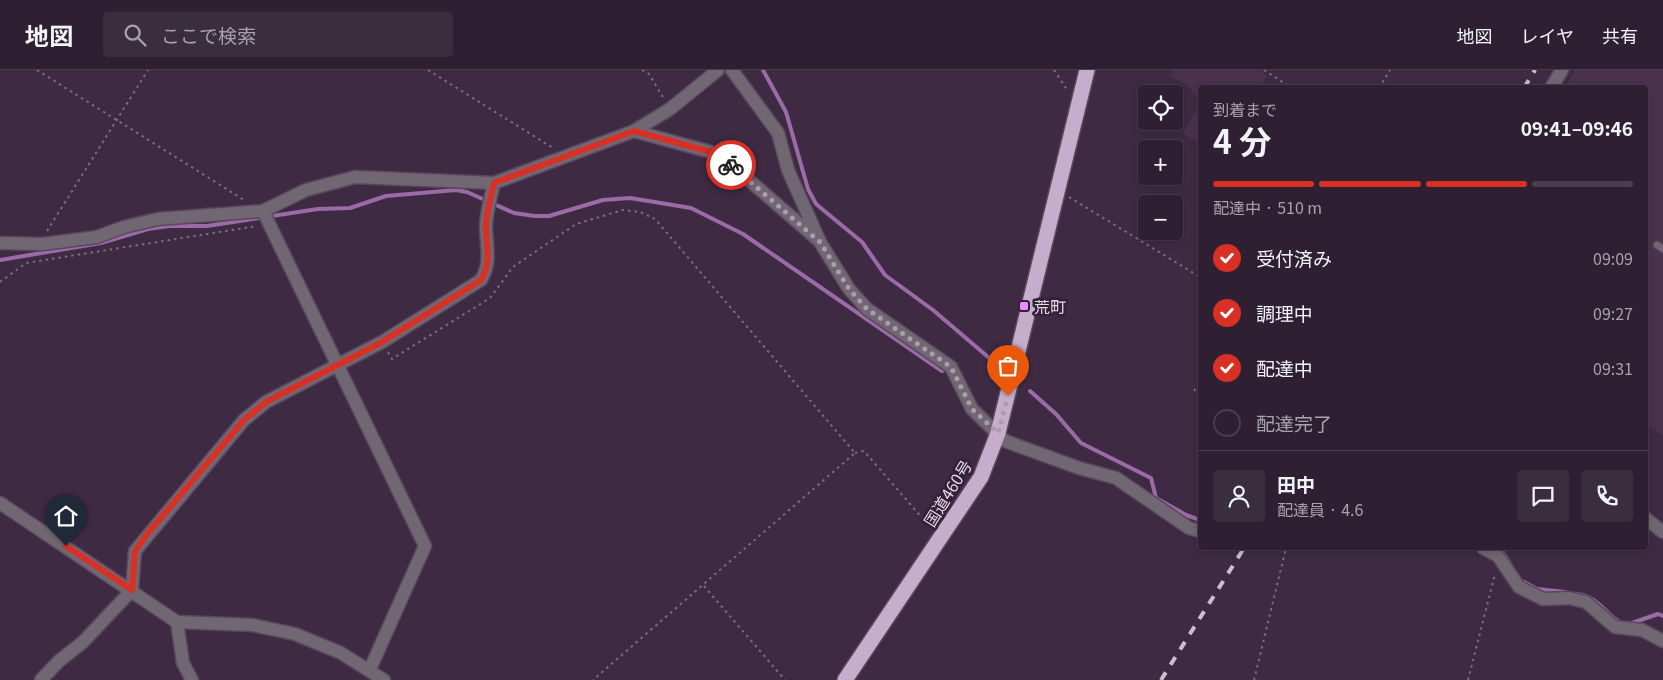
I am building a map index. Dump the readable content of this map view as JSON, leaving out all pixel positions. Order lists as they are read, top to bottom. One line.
{"streets":{"highway":["国道460号"]},"places":{"transit":["荒町"]},"page":{"header":"地図","search":"ここで検索","nav":["地図","レイヤ","共有"],"map_buttons":["+","−"],"heading":["4 分","到着まで","09:41–09:46"],"panel":["田中","配達員 · 4.6"],"bar":"配達中 · 510 m","list":[["受付済み","09:09"],["調理中","09:27"],["配達中","09:31"],"配達完了"]}}
